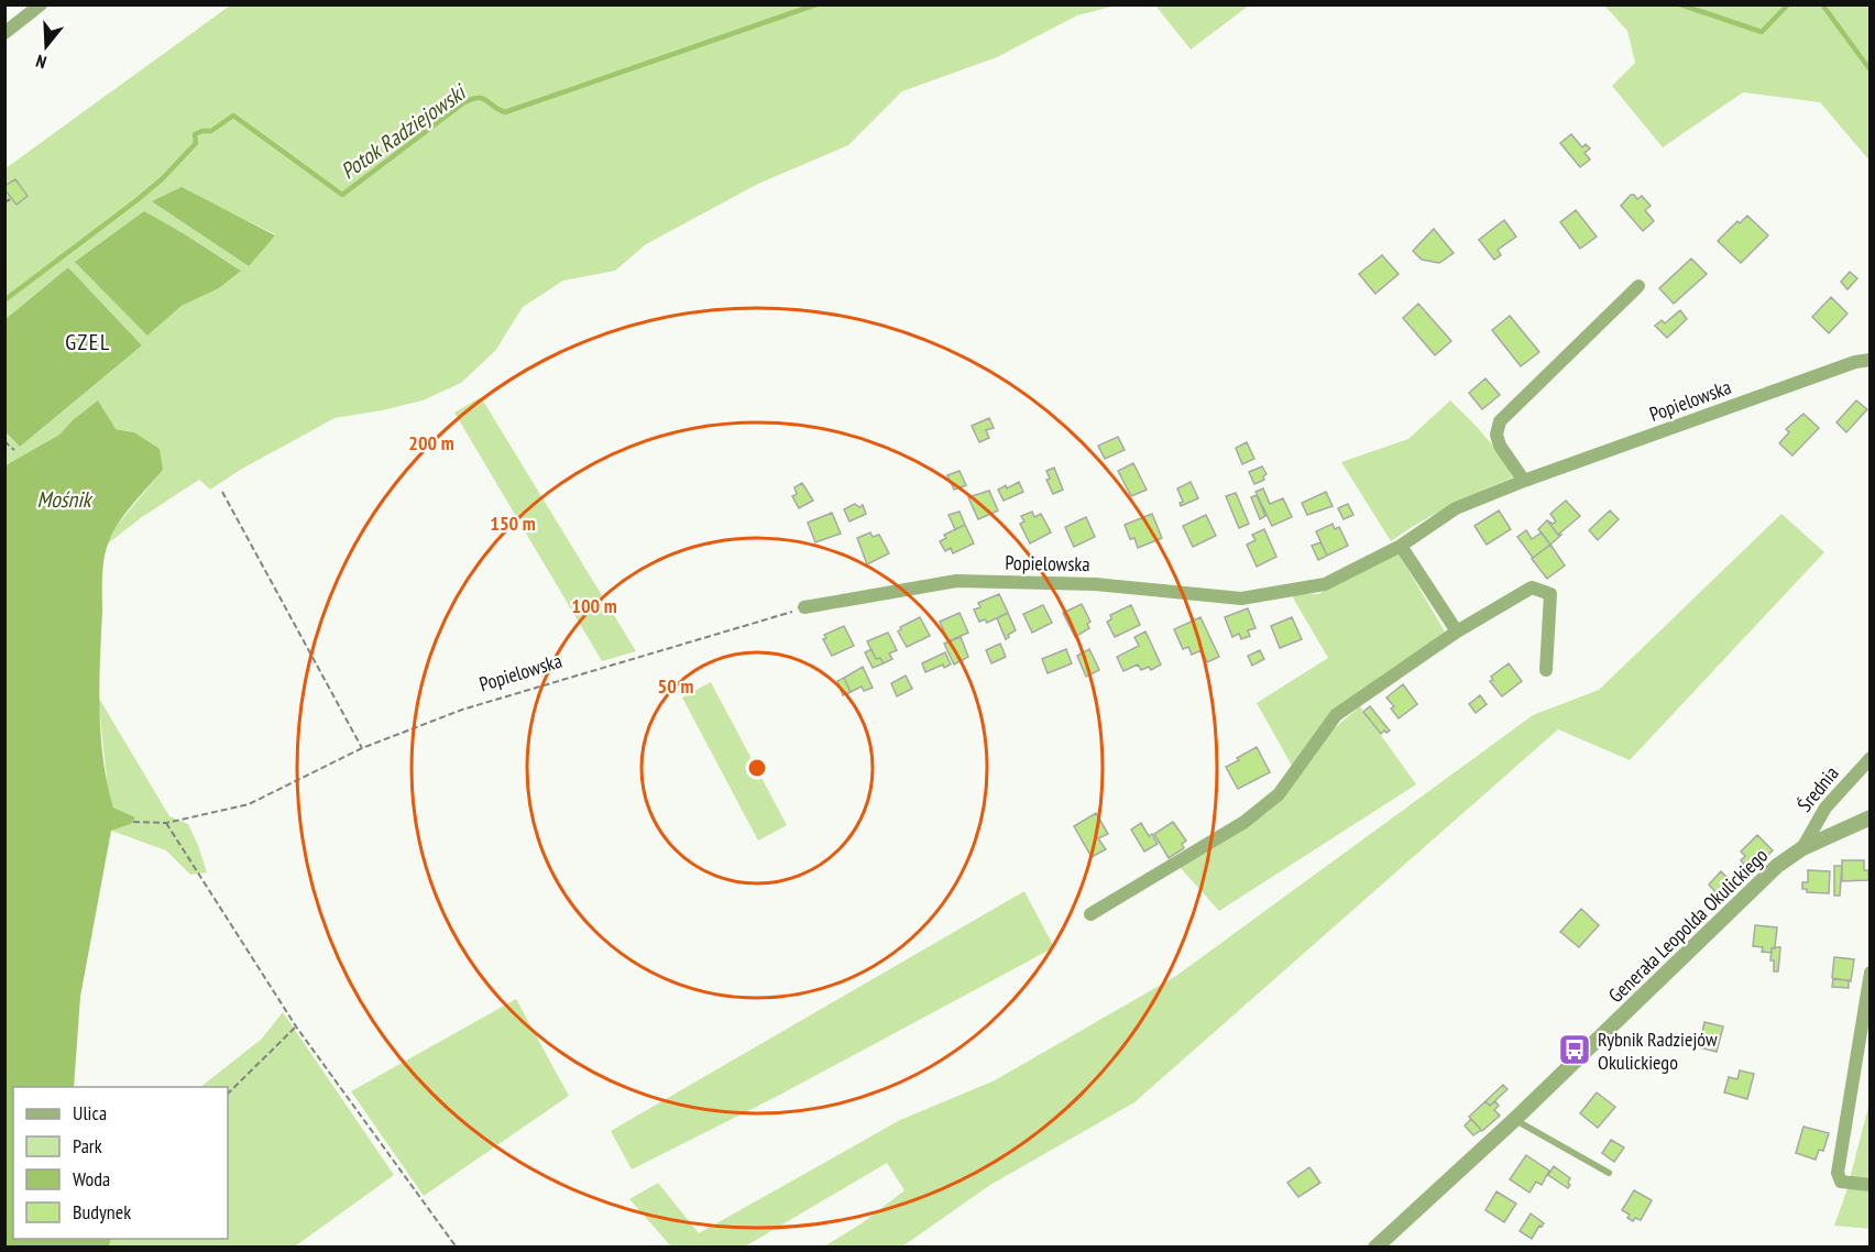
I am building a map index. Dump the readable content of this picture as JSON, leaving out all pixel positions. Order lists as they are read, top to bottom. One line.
{"streets":{"street":["Popielowska","Średnia","Generała Leopolda Okulickiego"]},"crossings":[["Średnia","Generała Leopolda Okulickiego"]],"districts":["GZEL"],"water":["Potok Radziejowski","Mośnik"],"places":{"bus stop":["Rybnik Radziejów Okulickiego"]},"legend":["Ulica","Park","Woda","Budynek"],"north":"bottom","rings":["200 m","150 m","100 m","50 m"]}
